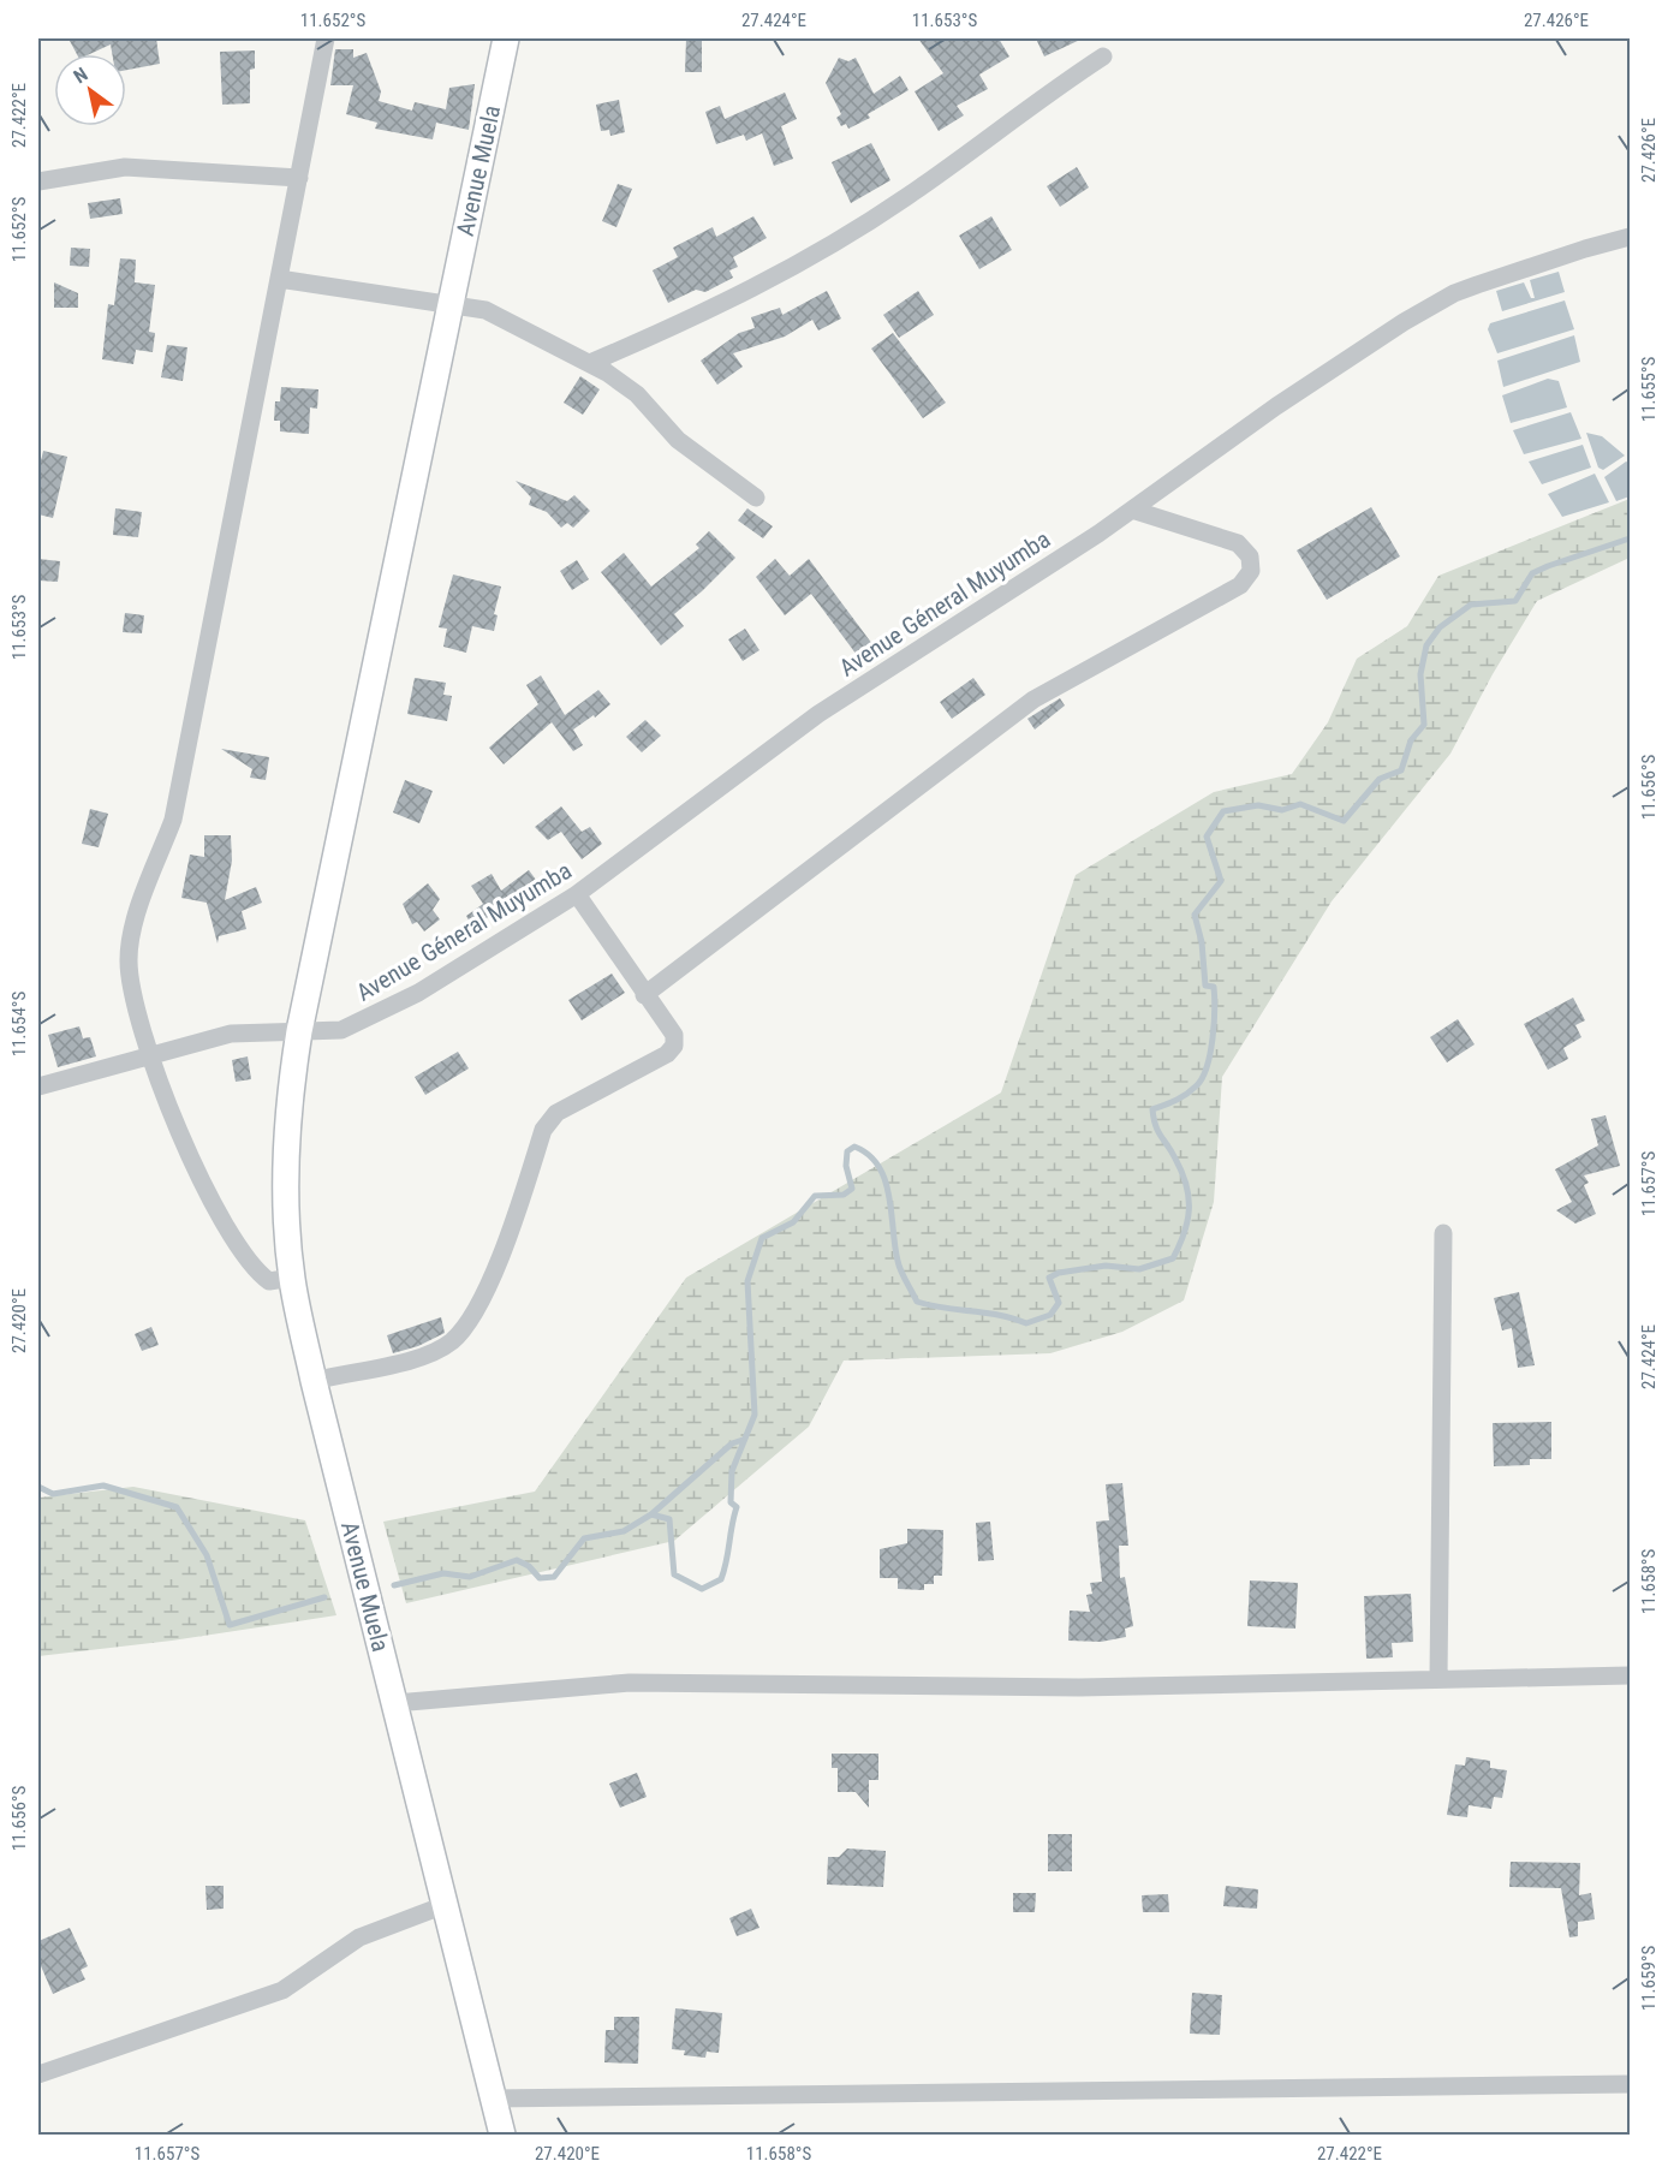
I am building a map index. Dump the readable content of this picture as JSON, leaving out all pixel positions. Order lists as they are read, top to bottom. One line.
{"streets":{"street":["Avenue Muela","Avenue Géneral Muyumba"]},"crossings":[["Avenue Muela","Avenue Géneral Muyumba"]],"north":"top left","coordinates":["11.652°S","27.424°E","11.653°S","27.426°E","27.422°E","11.655°S","11.656°S","11.654°S","11.657°S","27.420°E","11.658°S","11.659°S"]}
